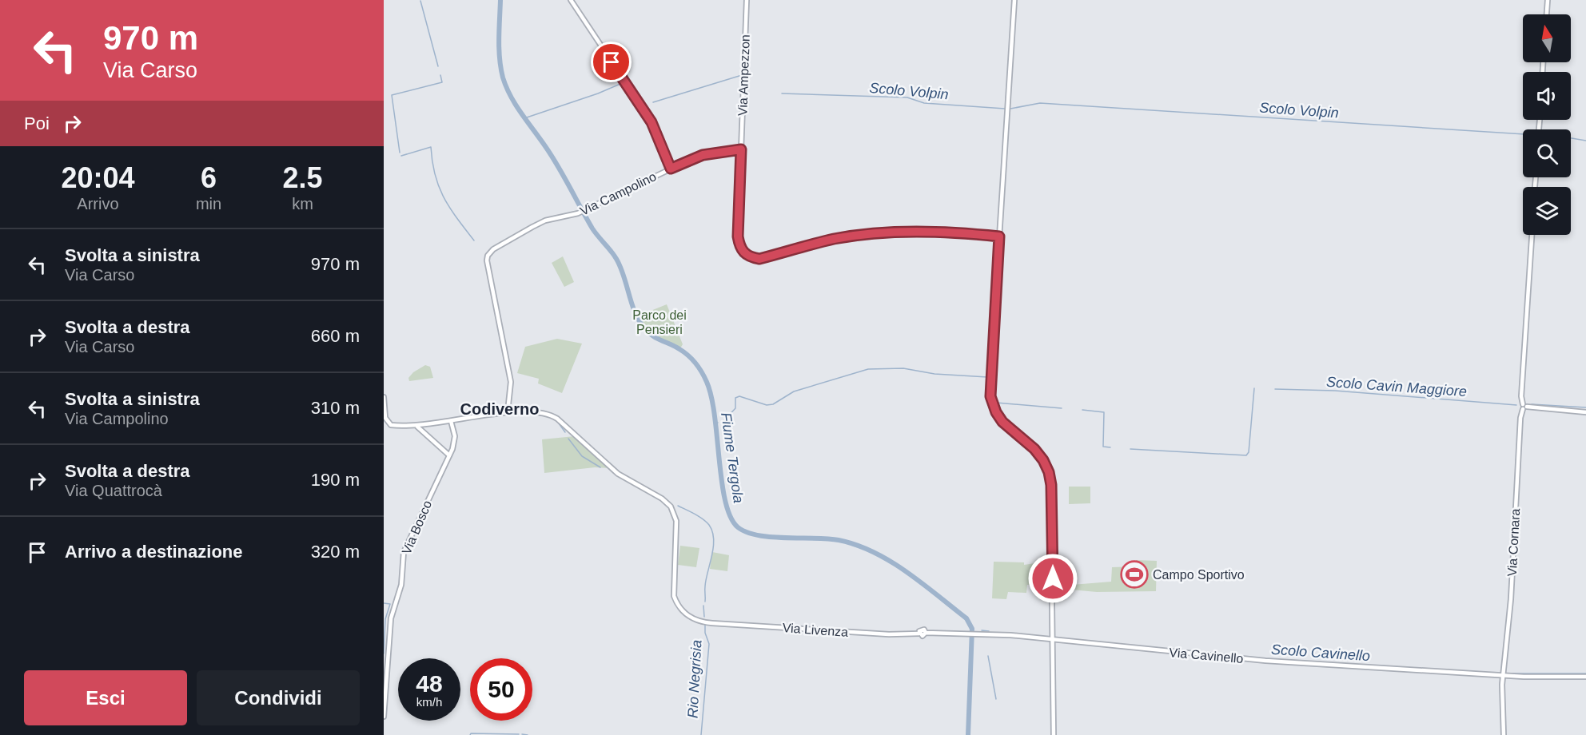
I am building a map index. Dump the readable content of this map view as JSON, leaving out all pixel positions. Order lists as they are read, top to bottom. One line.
{"streets":{"street":["Via Ampezzon","Via Campolino","Via Bosco","Via Cornara","Via Livenza","Via Cavinello"]},"crossings":[["Via Ampezzon","Via Campolino"],["Via Campolino","Via Livenza"],["Via Cornara","Via Cavinello"],["Via Livenza","Via Cavinello"]],"districts":["Codiverno"],"water":["Scolo Volpin","Scolo Cavin Maggiore","Fiume Tergola","Scolo Cavinello","Rio Negrisia"],"parks":["Parco dei Pensieri"],"places":{"sports":["Campo Sportivo"]},"north":"top","page":{"turn":["970 m","Via Carso"],"then":"Poi","eta":["20:04","Arrivo","6","min","2.5","km"],"list":[{"name":"Svolta a sinistra","note":"Via Carso","value":"970 m"},{"name":"Svolta a destra","note":"Via Carso","value":"660 m"},{"name":"Svolta a sinistra","note":"Via Campolino","value":"310 m"},{"name":"Svolta a destra","note":"Via Quattrocà","value":"190 m"},{"name":"Arrivo a destinazione","value":"320 m"}],"speed":"48 km/h","limit":"50","buttons":["Esci","Condividi"]}}
